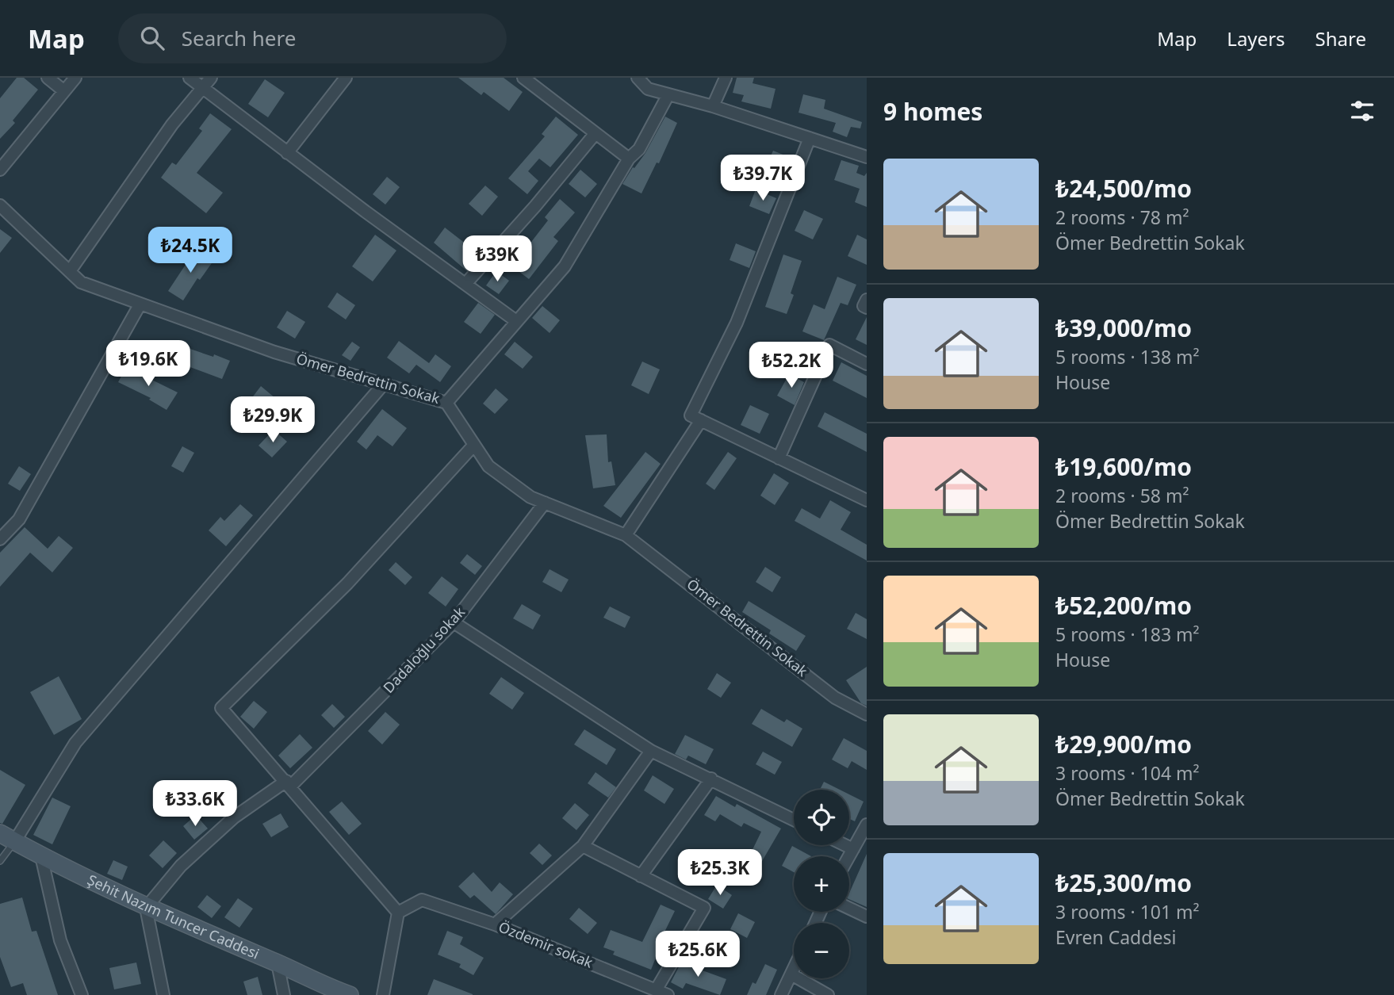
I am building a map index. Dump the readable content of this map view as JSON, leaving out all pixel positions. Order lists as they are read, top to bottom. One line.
{"streets":{"street":["Ömer Bedrettin Sokak","Dadaloğlu sokak","Şehit Nazım Tuncer Caddesi","Özdemir sokak"]},"crossings":[["Ömer Bedrettin Sokak","Dadaloğlu sokak"],["Dadaloğlu sokak","Şehit Nazım Tuncer Caddesi"]],"page":{"header":"Map","search":"Search here","nav":["Map","Layers","Share"],"heading":"9 homes","list":[{"name":"₺24,500/mo","note":"2 rooms · 78 m² · Ömer Bedrettin Sokak"},{"name":"₺39,000/mo","note":"5 rooms · 138 m² · House"},{"name":"₺19,600/mo","note":"2 rooms · 58 m² · Ömer Bedrettin Sokak"},{"name":"₺52,200/mo","note":"5 rooms · 183 m² · House"},{"name":"₺29,900/mo","note":"3 rooms · 104 m² · Ömer Bedrettin Sokak"},{"name":"₺25,300/mo","note":"3 rooms · 101 m² · Evren Caddesi"}],"price":["₺39.7K","₺24.5K","₺39K","₺19.6K","₺52.2K","₺29.9K","₺33.6K","₺25.3K","₺25.6K"],"map_buttons":["+","−"]}}
